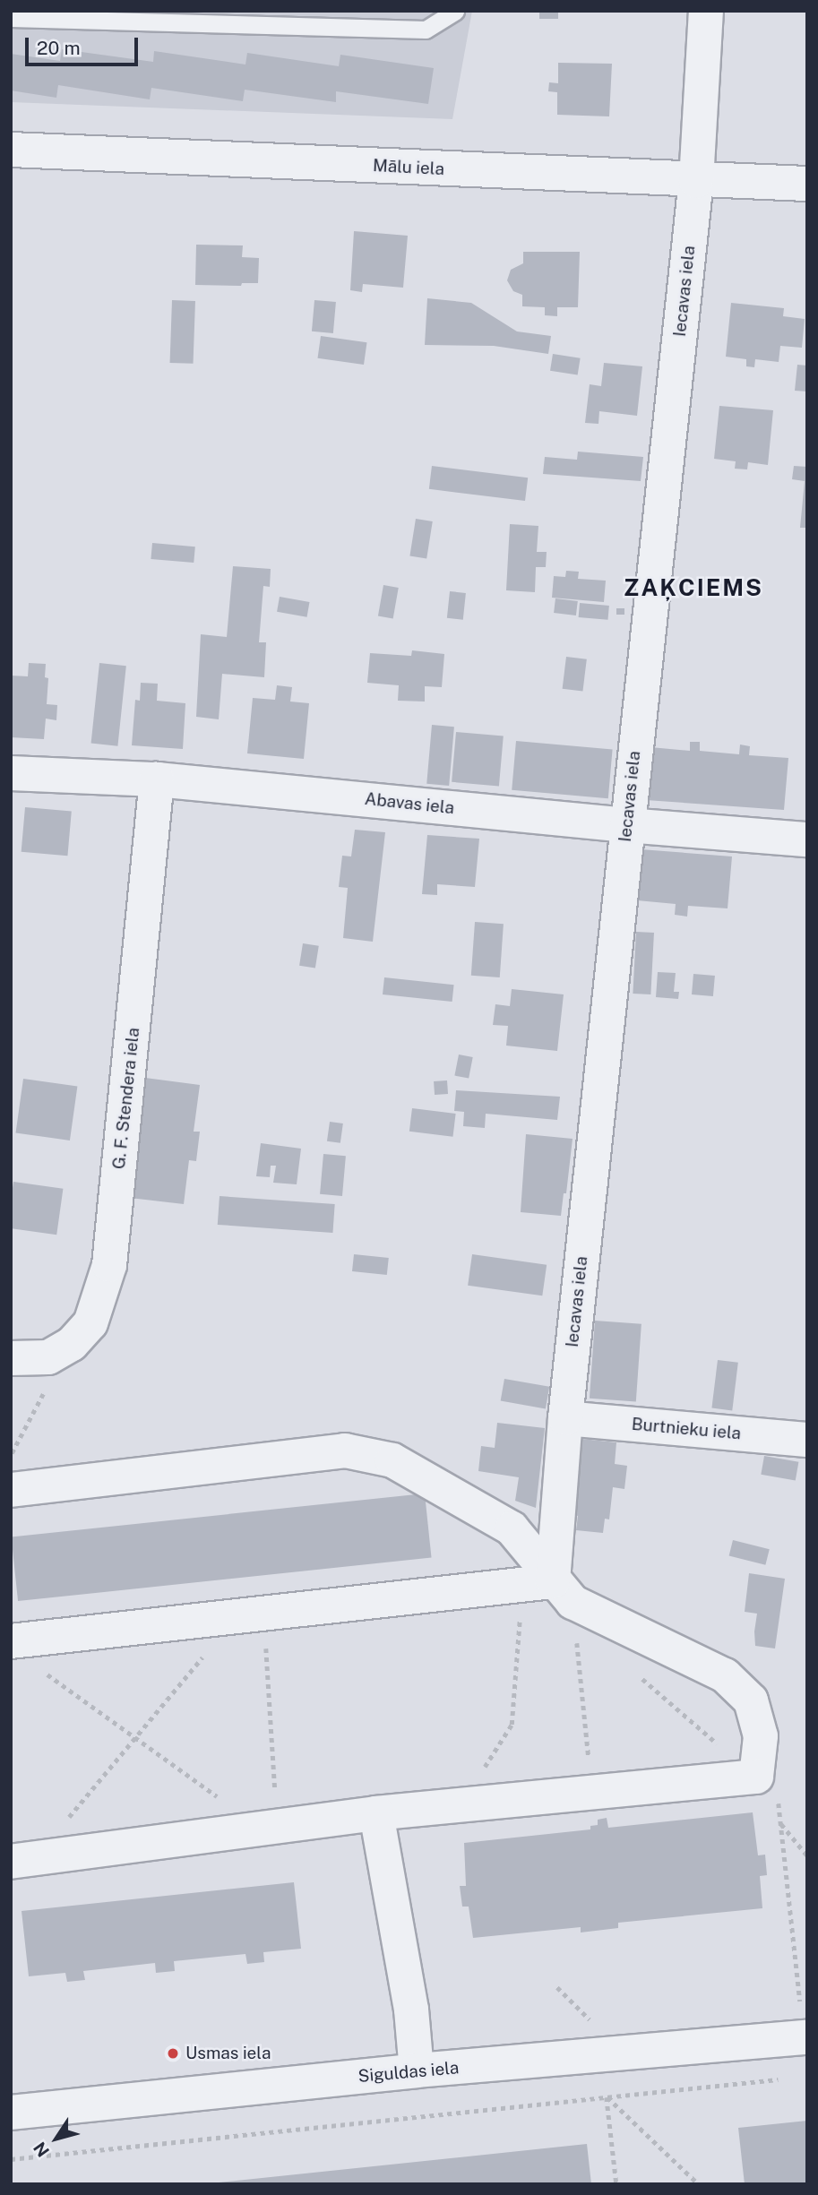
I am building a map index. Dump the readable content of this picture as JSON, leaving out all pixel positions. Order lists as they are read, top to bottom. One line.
{"streets":{"street":["Mālu iela","Iecavas iela","Abavas iela","G. F. Stendera iela","Burtnieku iela","Siguldas iela"]},"crossings":[["Mālu iela","Iecavas iela"],["Iecavas iela","Abavas iela"],["Iecavas iela","Burtnieku iela"],["Abavas iela","G. F. Stendera iela"]],"districts":["ZAĶCIEMS"],"places":["Usmas iela"],"scale_bar":"20 m","north":"bottom left"}
